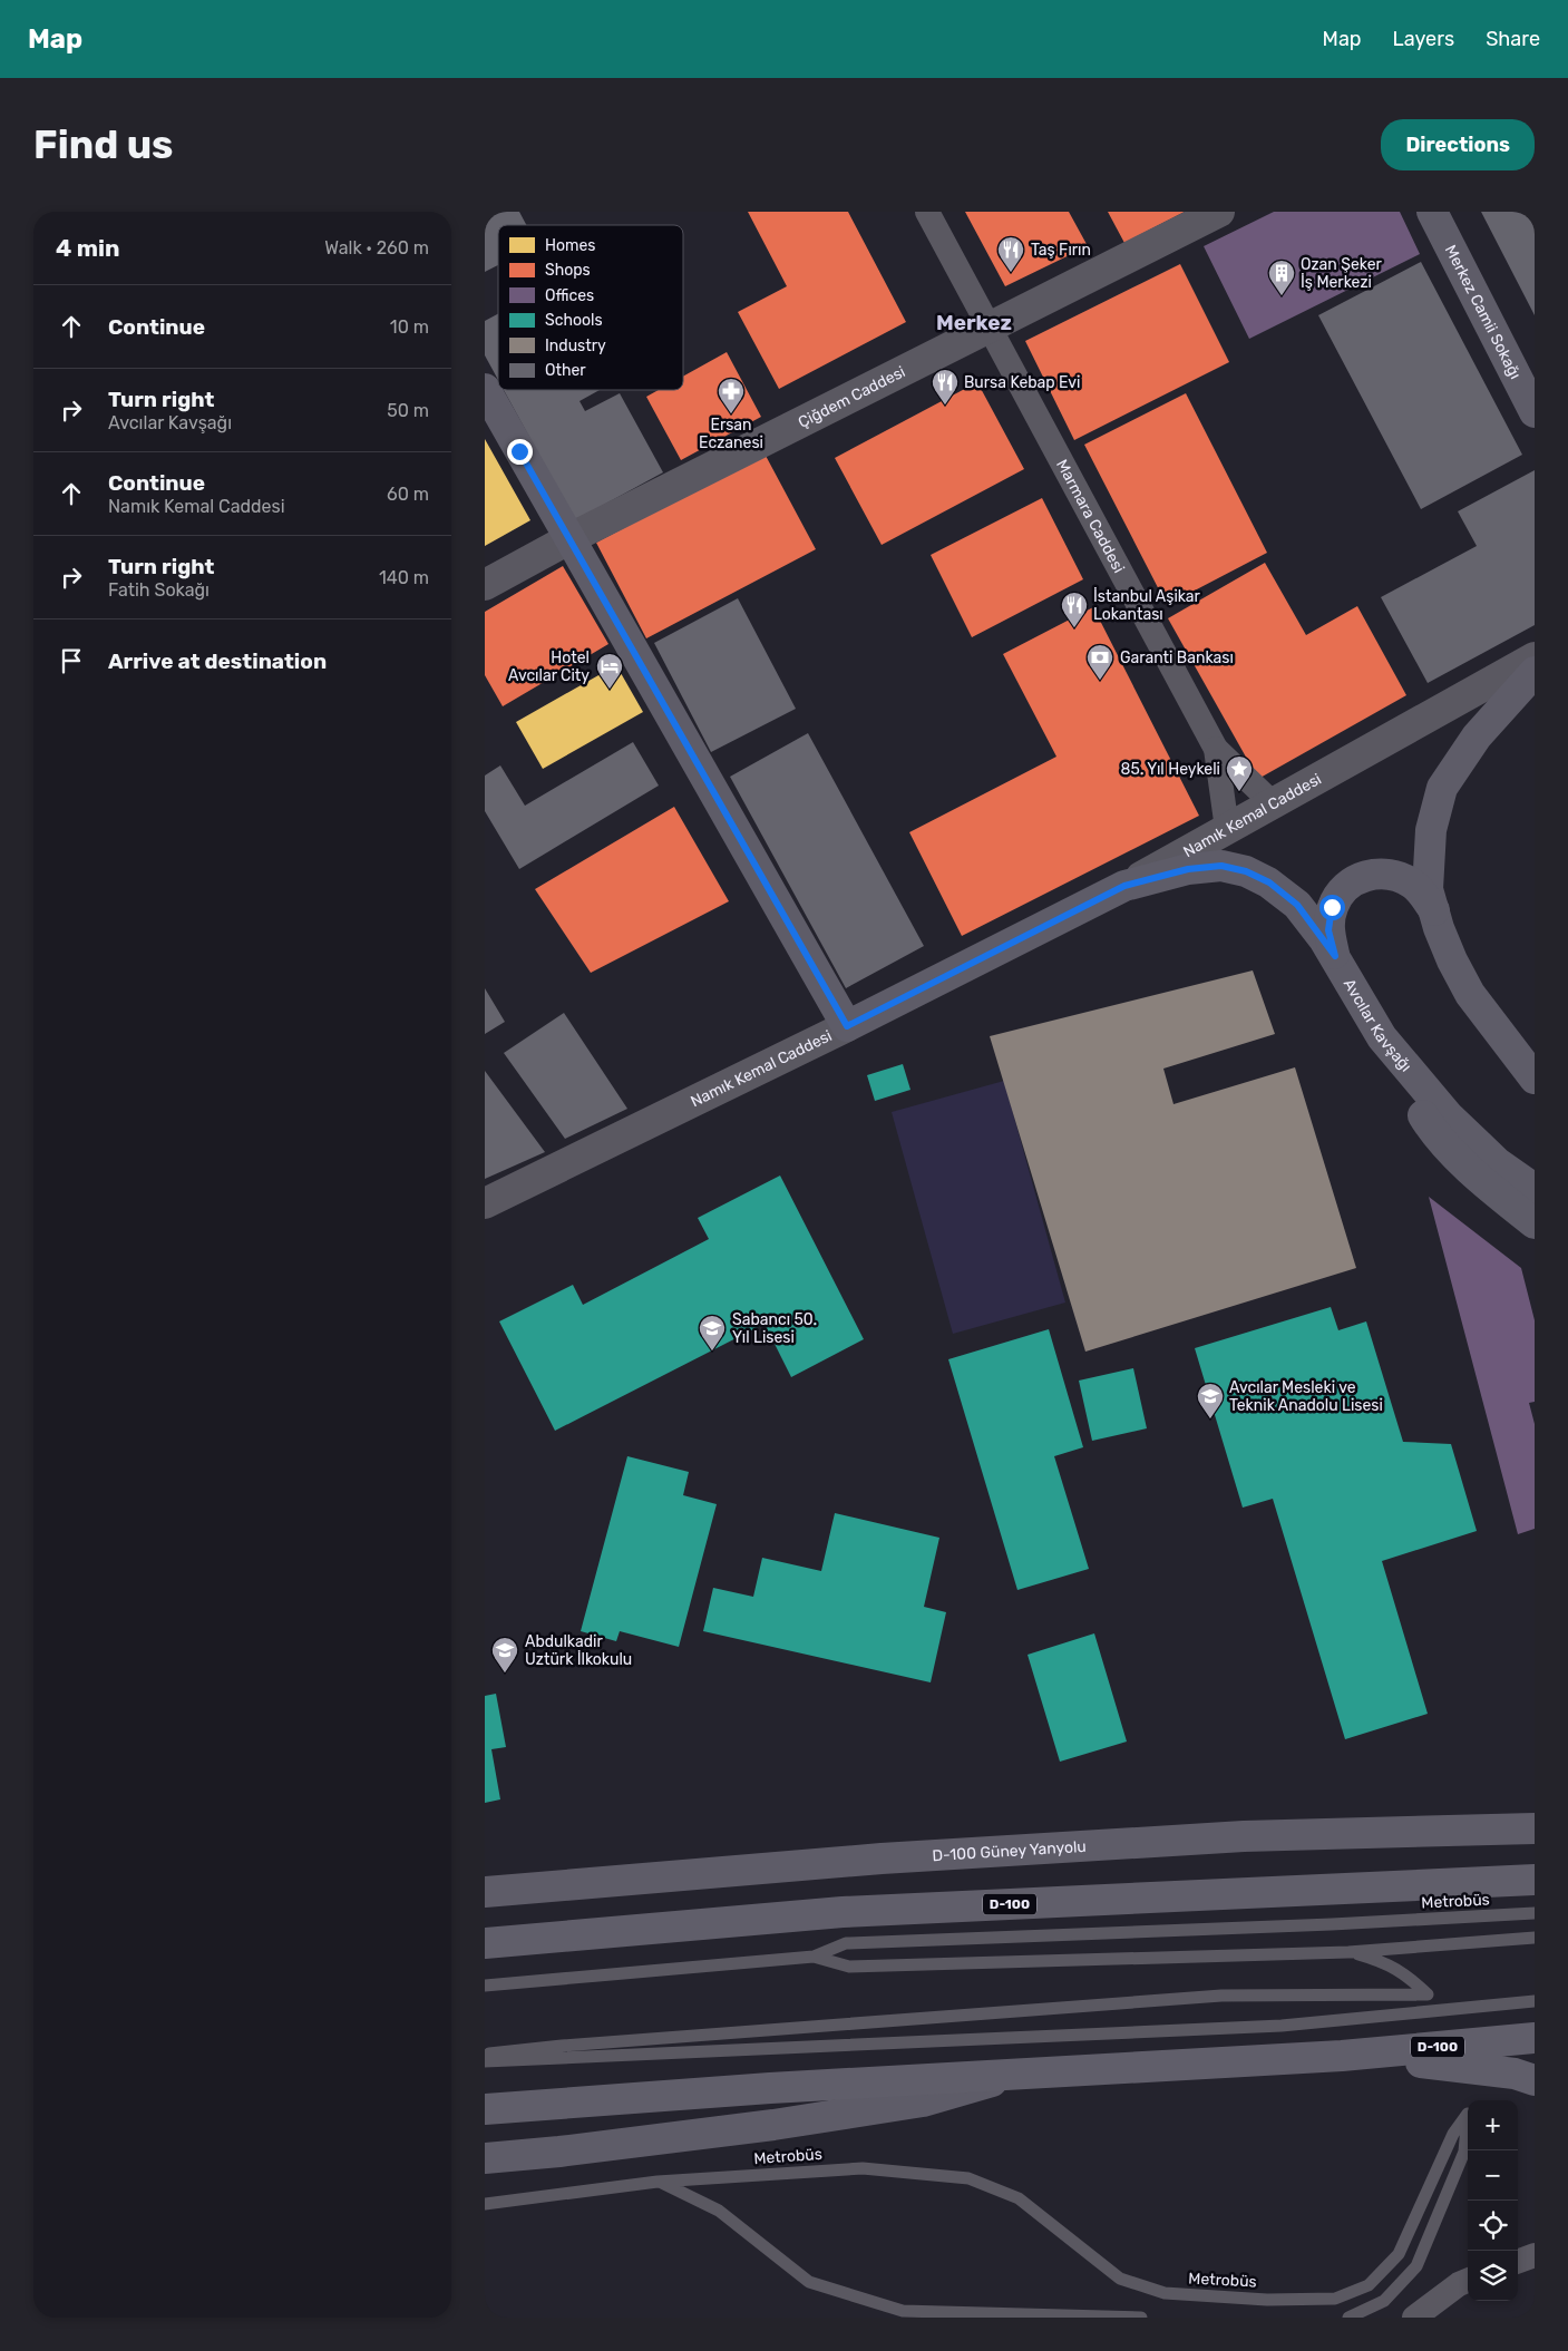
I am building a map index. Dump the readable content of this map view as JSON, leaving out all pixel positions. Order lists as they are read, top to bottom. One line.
{"streets":{"highway":["D-100"],"main road":["Merkez Camii Sokağı","Çiğdem Caddesi","Namık Kemal Caddesi","Avcılar Kavşağı","D-100 Güney Yanyolu"],"street":["Marmara Caddesi"],"lane":["Metrobüs"]},"crossings":[["Çiğdem Caddesi","Marmara Caddesi"],["Marmara Caddesi","Namık Kemal Caddesi"],["Namık Kemal Caddesi","Avcılar Kavşağı"]],"districts":["Merkez"],"places":{"restaurant":["Taş Fırın","Bursa Kebap Evi","İstanbul Aşikar Lokantası"],"building":["Ozan Şeker İş Merkezi"],"pharmacy":["Ersan Eczanesi"],"bank":["Garanti Bankası"],"hotel":["Hotel Avcılar City"],"place":["85. Yıl Heykeli"],"school or university":["Sabancı 50. Yıl Lisesi","Avcılar Mesleki ve Teknik Anadolu Lisesi","Abdulkadir Uztürk İlkokulu"]},"legend":["Homes","Shops","Offices","Schools","Industry","Other"],"page":{"header":"Map","nav":["Map","Layers","Share"],"buttons":"Directions","title":"Find us","heading":["4 min","Walk · 260 m"],"list":[["Continue","10 m"],["Turn right","Avcılar Kavşağı","50 m"],["Continue","Namık Kemal Caddesi","60 m"],["Turn right","Fatih Sokağı","140 m"],"Arrive at destination"],"map_buttons":["+","−"]}}
